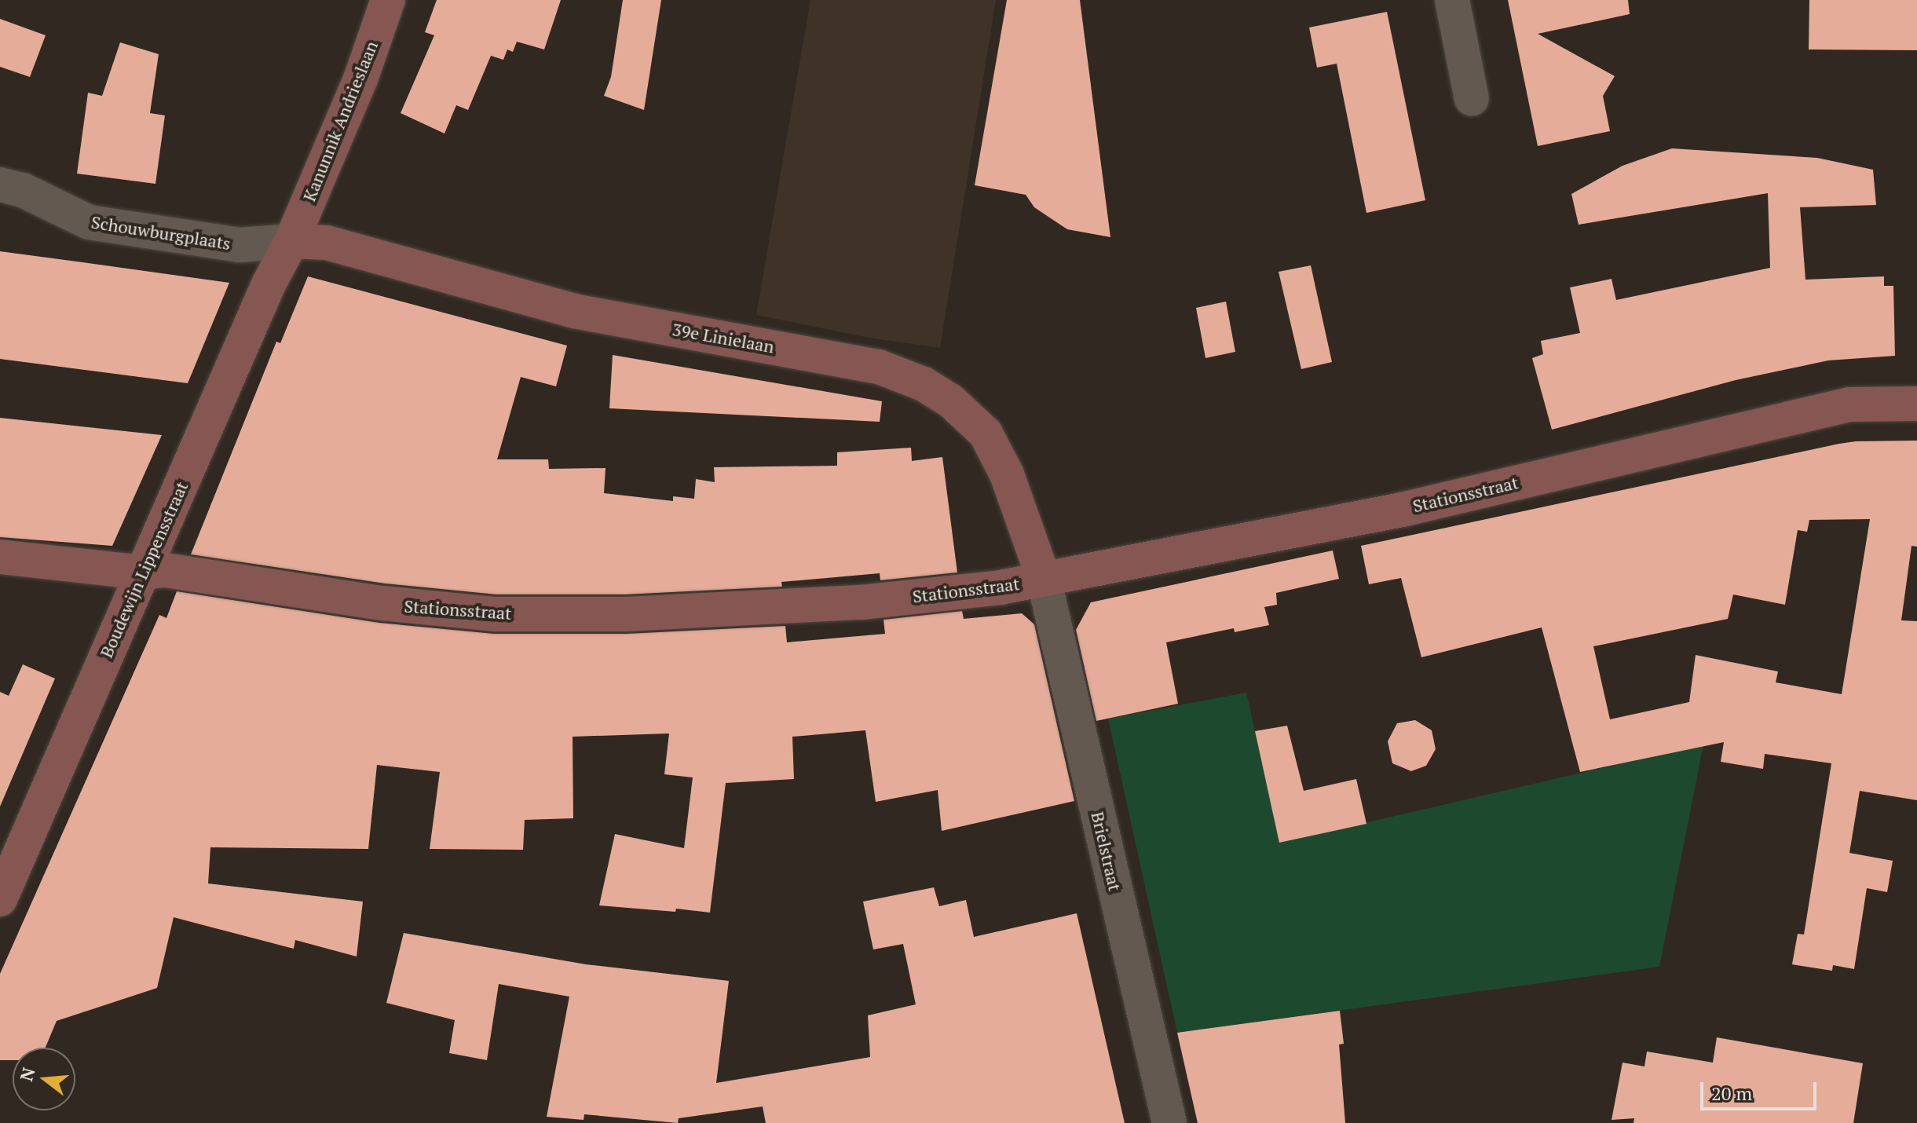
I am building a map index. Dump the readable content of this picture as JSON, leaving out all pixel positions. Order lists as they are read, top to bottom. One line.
{"streets":{"street":["Kanunnik Andrieslaan","Schouwburgplaats","39e Linielaan","Stationsstraat","Boudewijn Lippensstraat","Brielstraat"]},"crossings":[["Kanunnik Andrieslaan","Schouwburgplaats"],["Kanunnik Andrieslaan","39e Linielaan"],["Kanunnik Andrieslaan","Boudewijn Lippensstraat"],["Schouwburgplaats","39e Linielaan"],["Schouwburgplaats","Boudewijn Lippensstraat"],["39e Linielaan","Stationsstraat"],["39e Linielaan","Boudewijn Lippensstraat"],["39e Linielaan","Brielstraat"],["Stationsstraat","Boudewijn Lippensstraat"],["Stationsstraat","Brielstraat"]],"scale_bar":"20 m","north":"left"}
